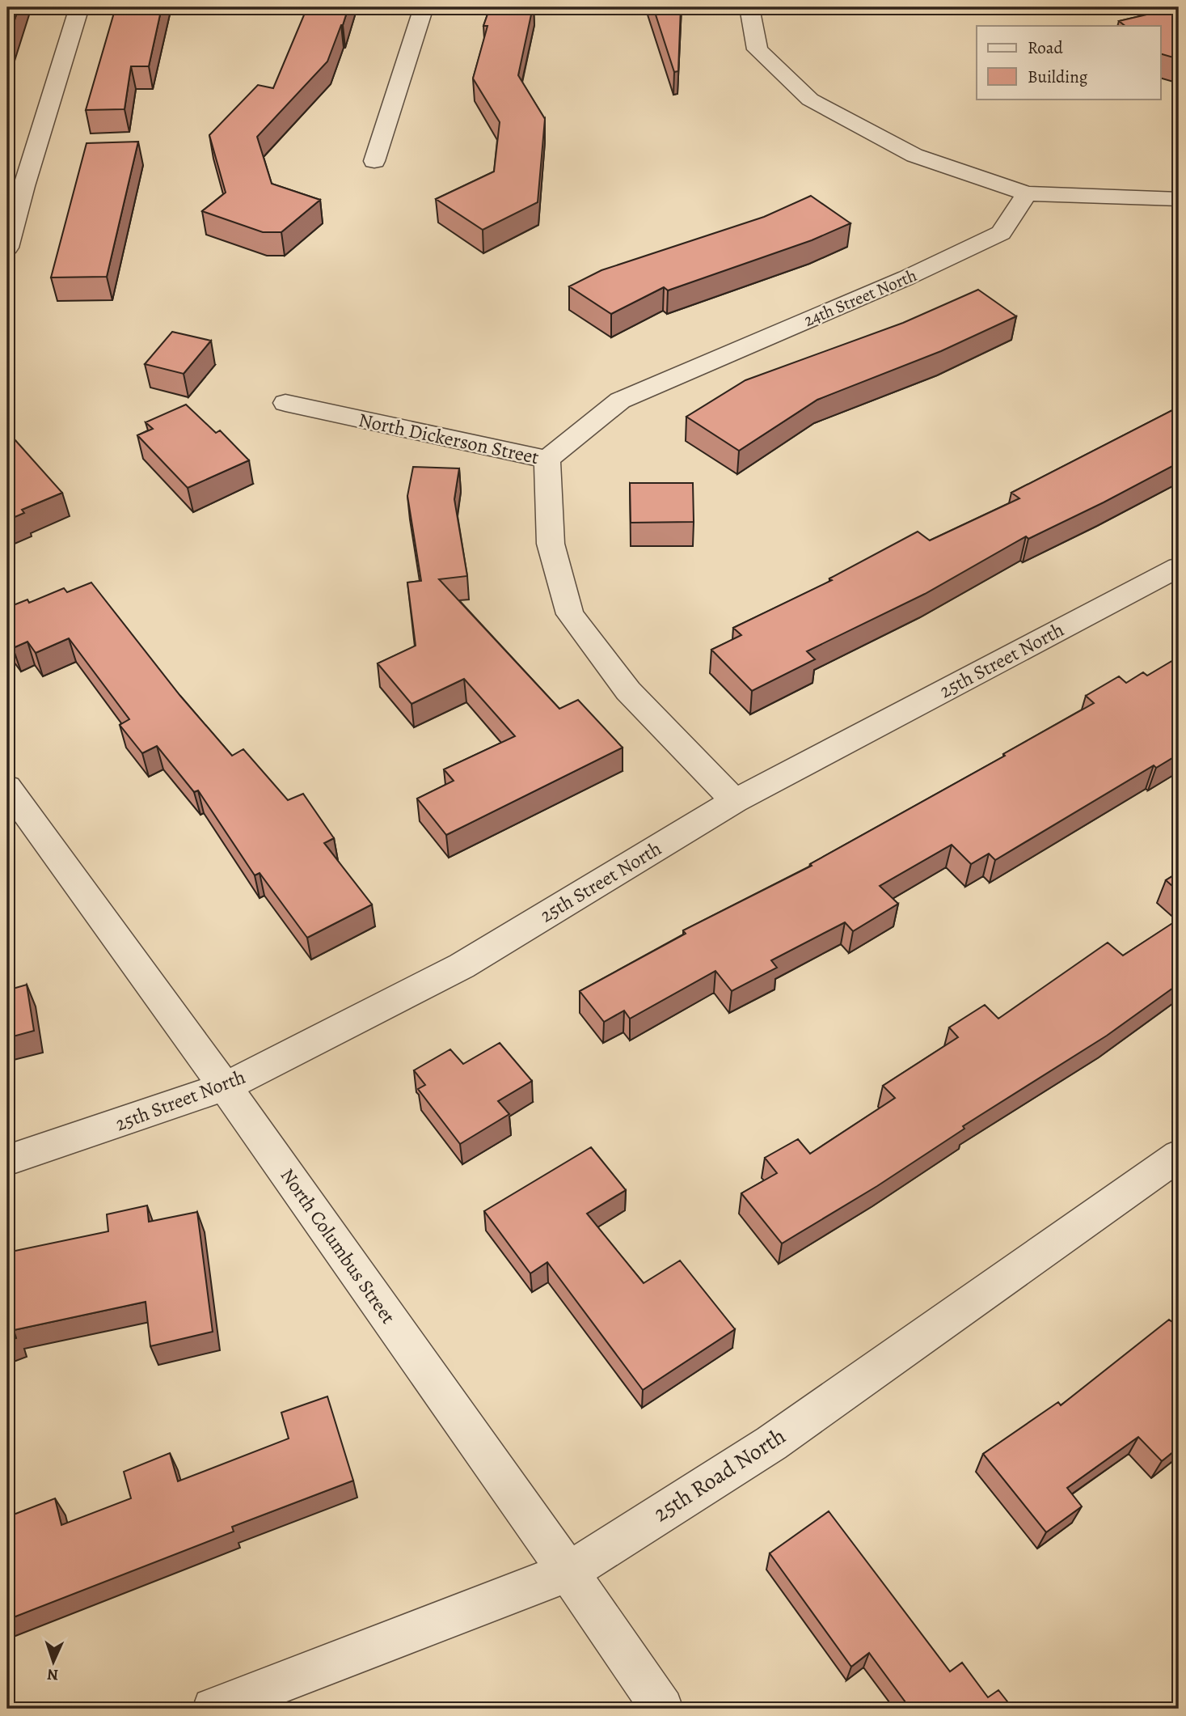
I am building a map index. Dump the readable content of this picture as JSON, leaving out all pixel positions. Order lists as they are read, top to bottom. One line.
{"streets":{"street":["24th Street North","North Dickerson Street","25th Street North","North Columbus Street","25th Road North"]},"crossings":[["24th Street North","North Dickerson Street"],["North Dickerson Street","25th Street North"],["25th Street North","North Columbus Street"],["North Columbus Street","25th Road North"]],"legend":["Road","Building"],"north":"bottom"}
